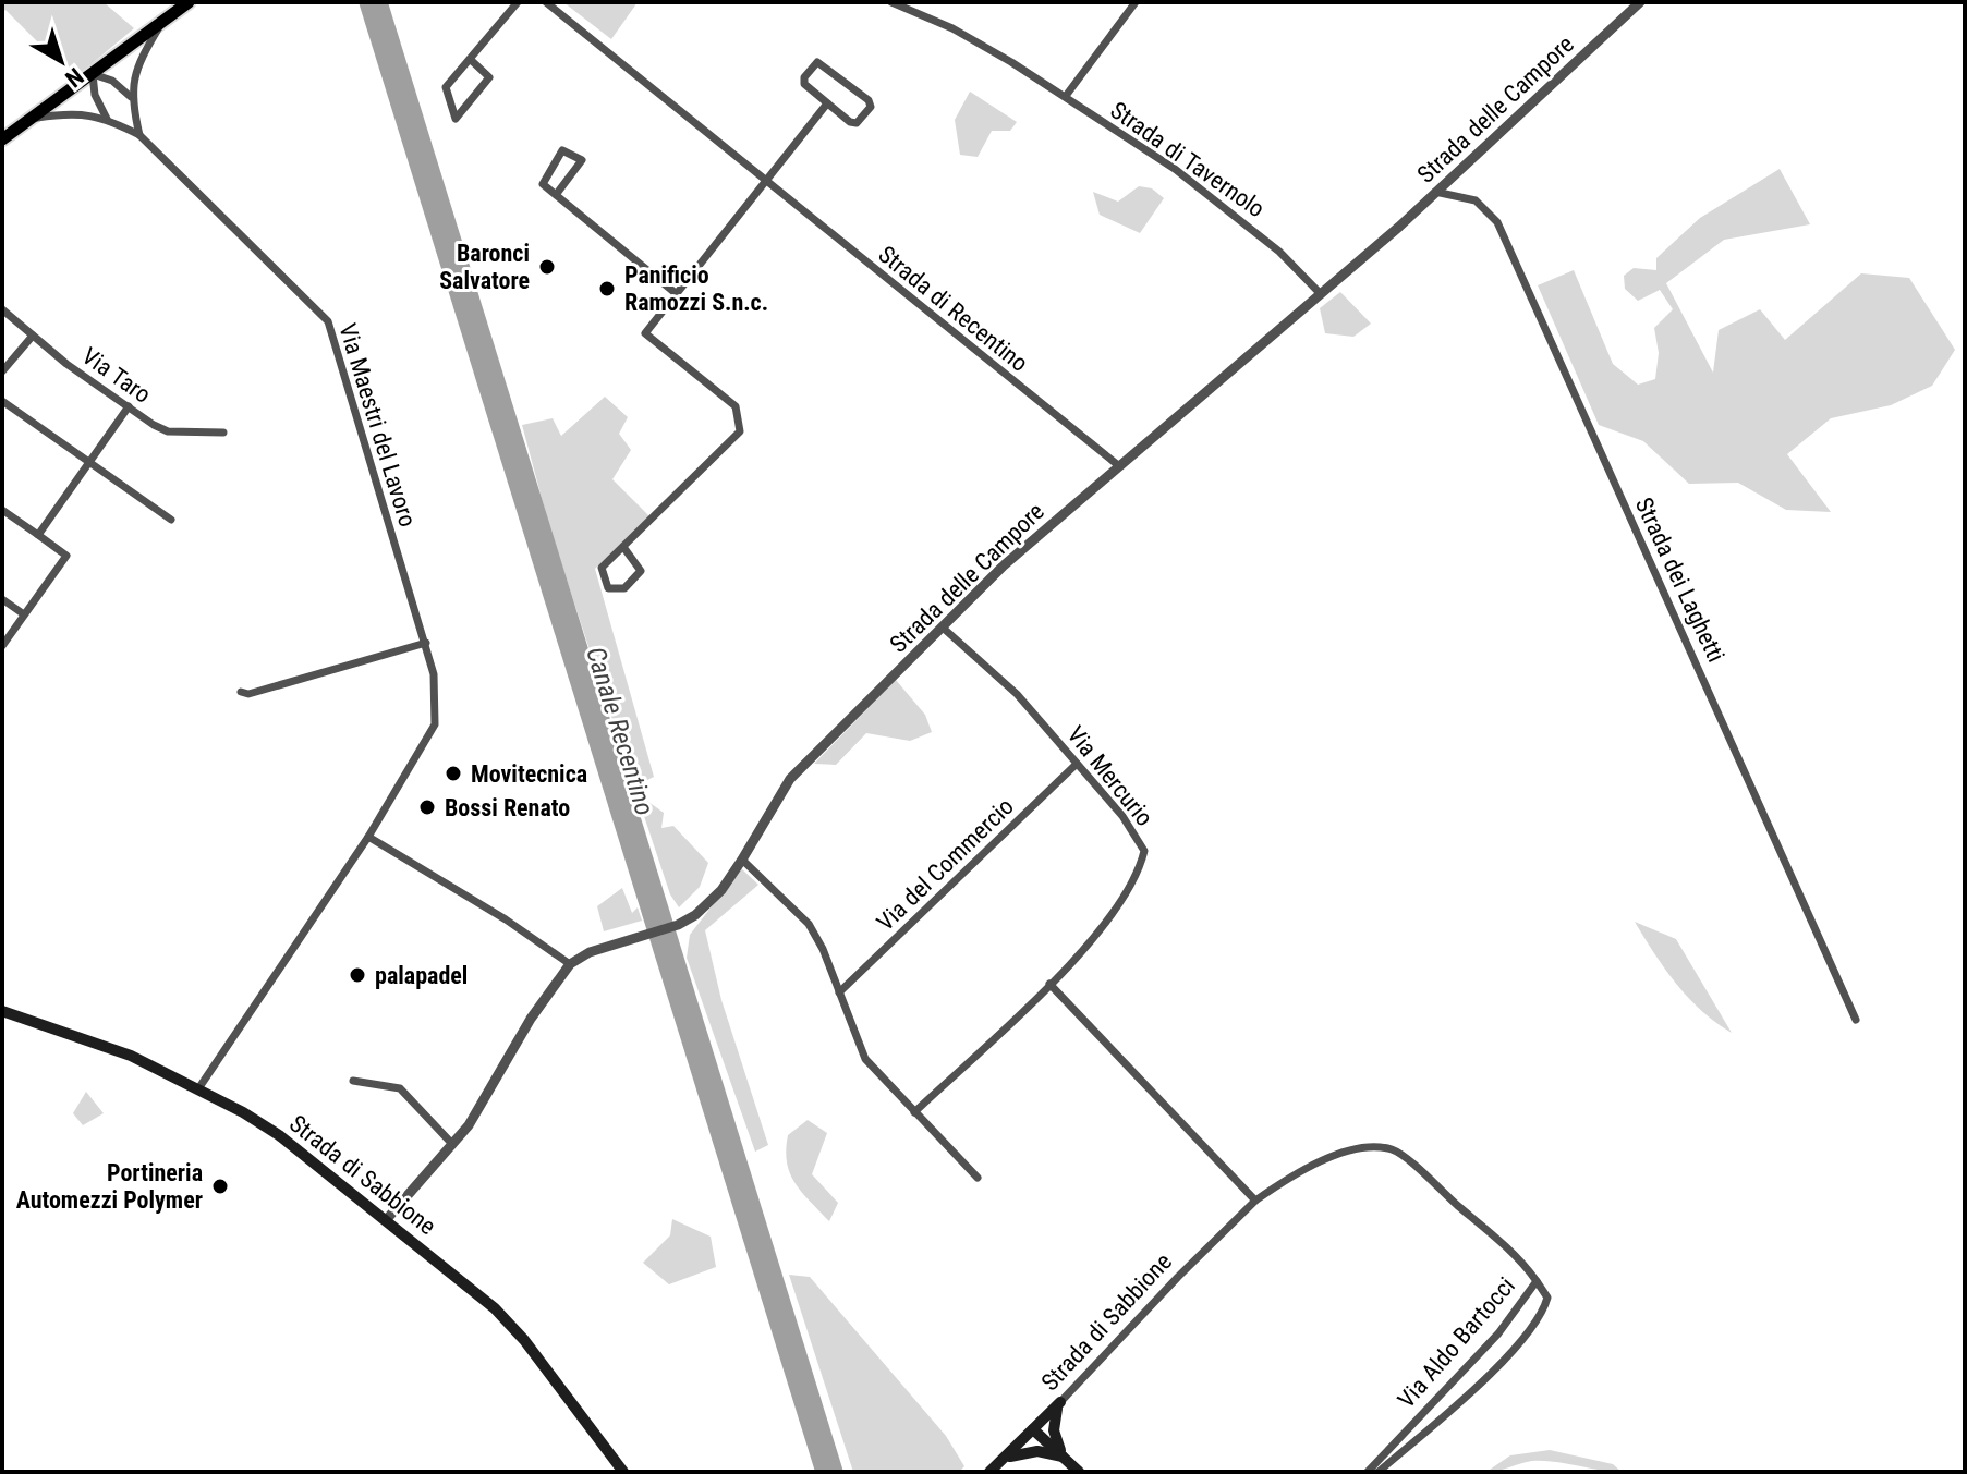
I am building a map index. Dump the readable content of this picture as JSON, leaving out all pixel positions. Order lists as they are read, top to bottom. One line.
{"streets":{"main road":["Strada di Sabbione"],"street":["Strada delle Campore","Strada di Tavernolo","Strada di Recentino","Via Taro","Via Maestri del Lavoro","Strada dei Laghetti","Via Mercurio","Via del Commercio","Via Aldo Bartocci"]},"crossings":[["Strada delle Campore","Strada di Tavernolo"],["Strada delle Campore","Strada di Recentino"],["Strada delle Campore","Strada dei Laghetti"],["Strada delle Campore","Via Mercurio"],["Strada delle Campore","Strada di Sabbione"],["Via Maestri del Lavoro","Strada di Sabbione"],["Via Mercurio","Via del Commercio"],["Strada di Sabbione","Via Aldo Bartocci"]],"water":["Canale Recentino"],"places":["Baronci Salvatore","Panificio Ramozzi S.n.c.","Movitecnica","Bossi Renato","palapadel","Portineria Automezzi Polymer"],"north":"bottom right"}
